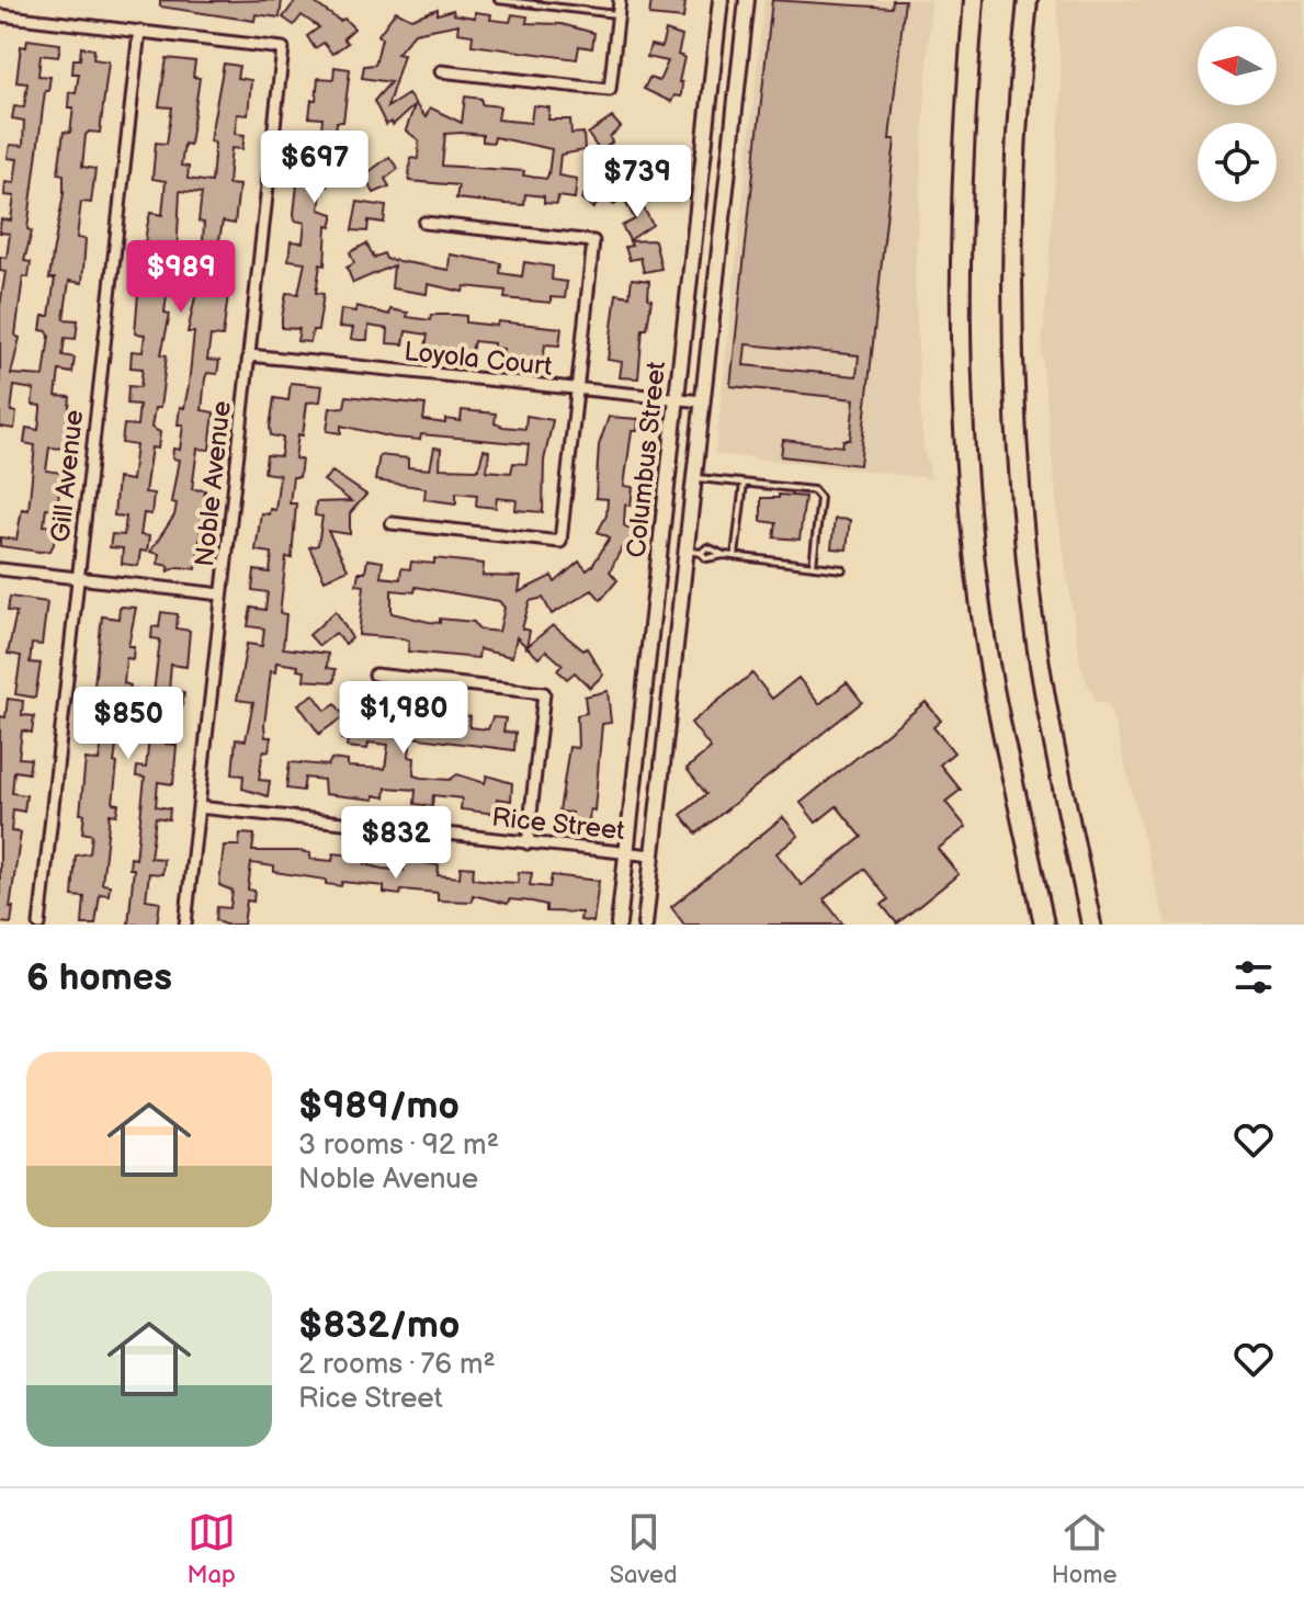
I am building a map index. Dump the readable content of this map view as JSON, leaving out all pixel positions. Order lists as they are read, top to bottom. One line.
{"streets":{"main road":["Columbus Street"],"street":["Loyola Court","Gill Avenue","Noble Avenue","Rice Street"]},"crossings":[["Loyola Court","Columbus Street"],["Loyola Court","Noble Avenue"],["Columbus Street","Rice Street"],["Gill Avenue","Noble Avenue"],["Noble Avenue","Rice Street"]],"north":"left","page":{"price":["$697","$739","$989","$1,980","$850","$832"],"heading":"6 homes","list":[{"name":"$989/mo","note":"3 rooms · 92 m² · Noble Avenue"},{"name":"$832/mo","note":"2 rooms · 76 m² · Rice Street"}],"tabs":["Map","Saved","Home"]}}
